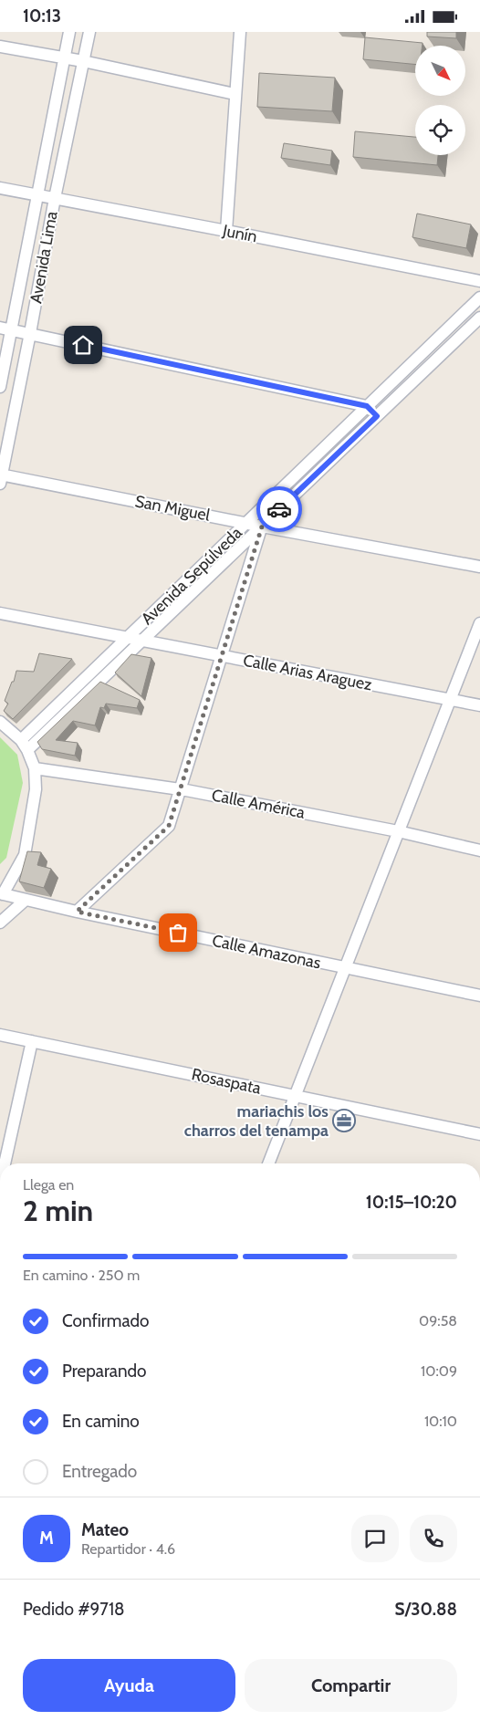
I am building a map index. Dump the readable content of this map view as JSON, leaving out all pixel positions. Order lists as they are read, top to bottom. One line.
{"streets":{"street":["Junín","Avenida Lima","San Miguel","Avenida Sepúlveda","Calle Arias Araguez","Calle América","Calle Amazonas","Rosaspata"]},"crossings":[["Junín","Avenida Lima"],["Avenida Lima","San Miguel"],["San Miguel","Avenida Sepúlveda"],["Avenida Sepúlveda","Calle Arias Araguez"]],"places":{"office":["mariachis los charros del tenampa"]},"north":"bottom right","page":{"status":"10:13","heading":["2 min","Llega en","10:15–10:20"],"panel":["Mateo","Repartidor · 4.6","Pedido #9718","S/30.88"],"bar":"En camino · 250 m","list":[["Confirmado","09:58"],["Preparando","10:09"],["En camino","10:10"],"Entregado"],"round":"M","buttons":["Ayuda","Compartir"]}}
